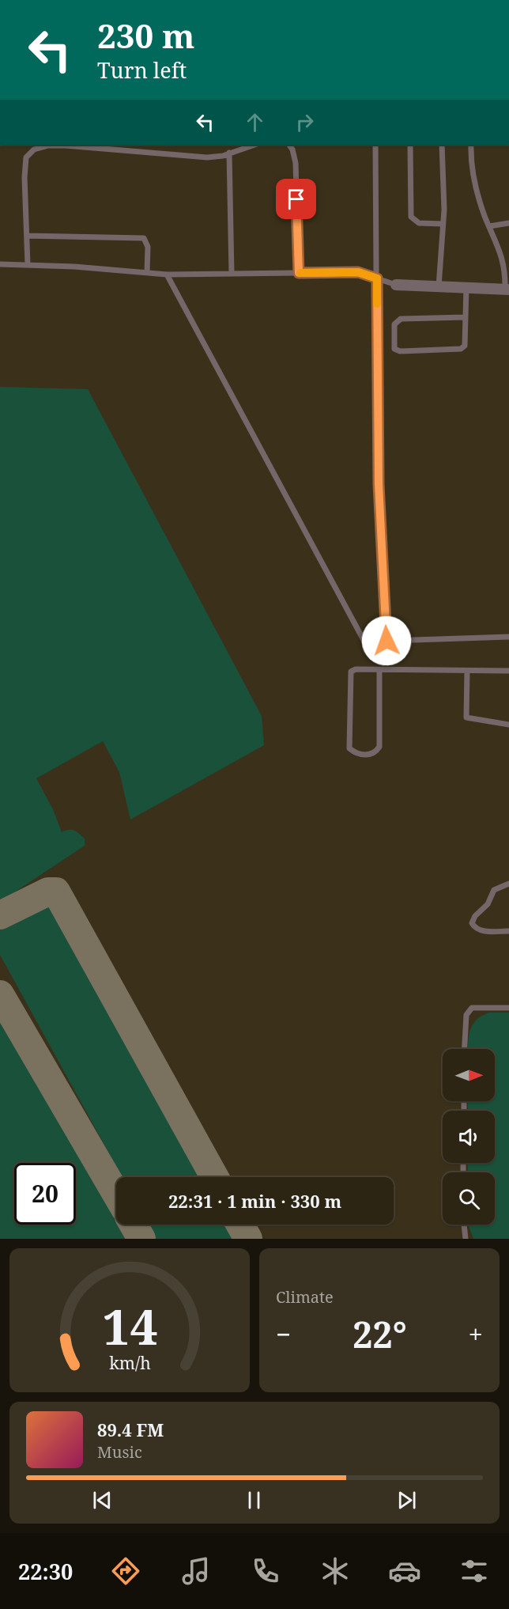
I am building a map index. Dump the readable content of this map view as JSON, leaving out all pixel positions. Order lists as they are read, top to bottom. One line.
{"north":"right","page":{"turn":["230 m","Turn left"],"limit":"20","trip":"22:31 · 1 min · 330 m","tile":"Climate","heat":["−","22°","+"],"song":["89.4 FM","Music"],"tabs":"22:30","gauge":["14","km/h"]}}
